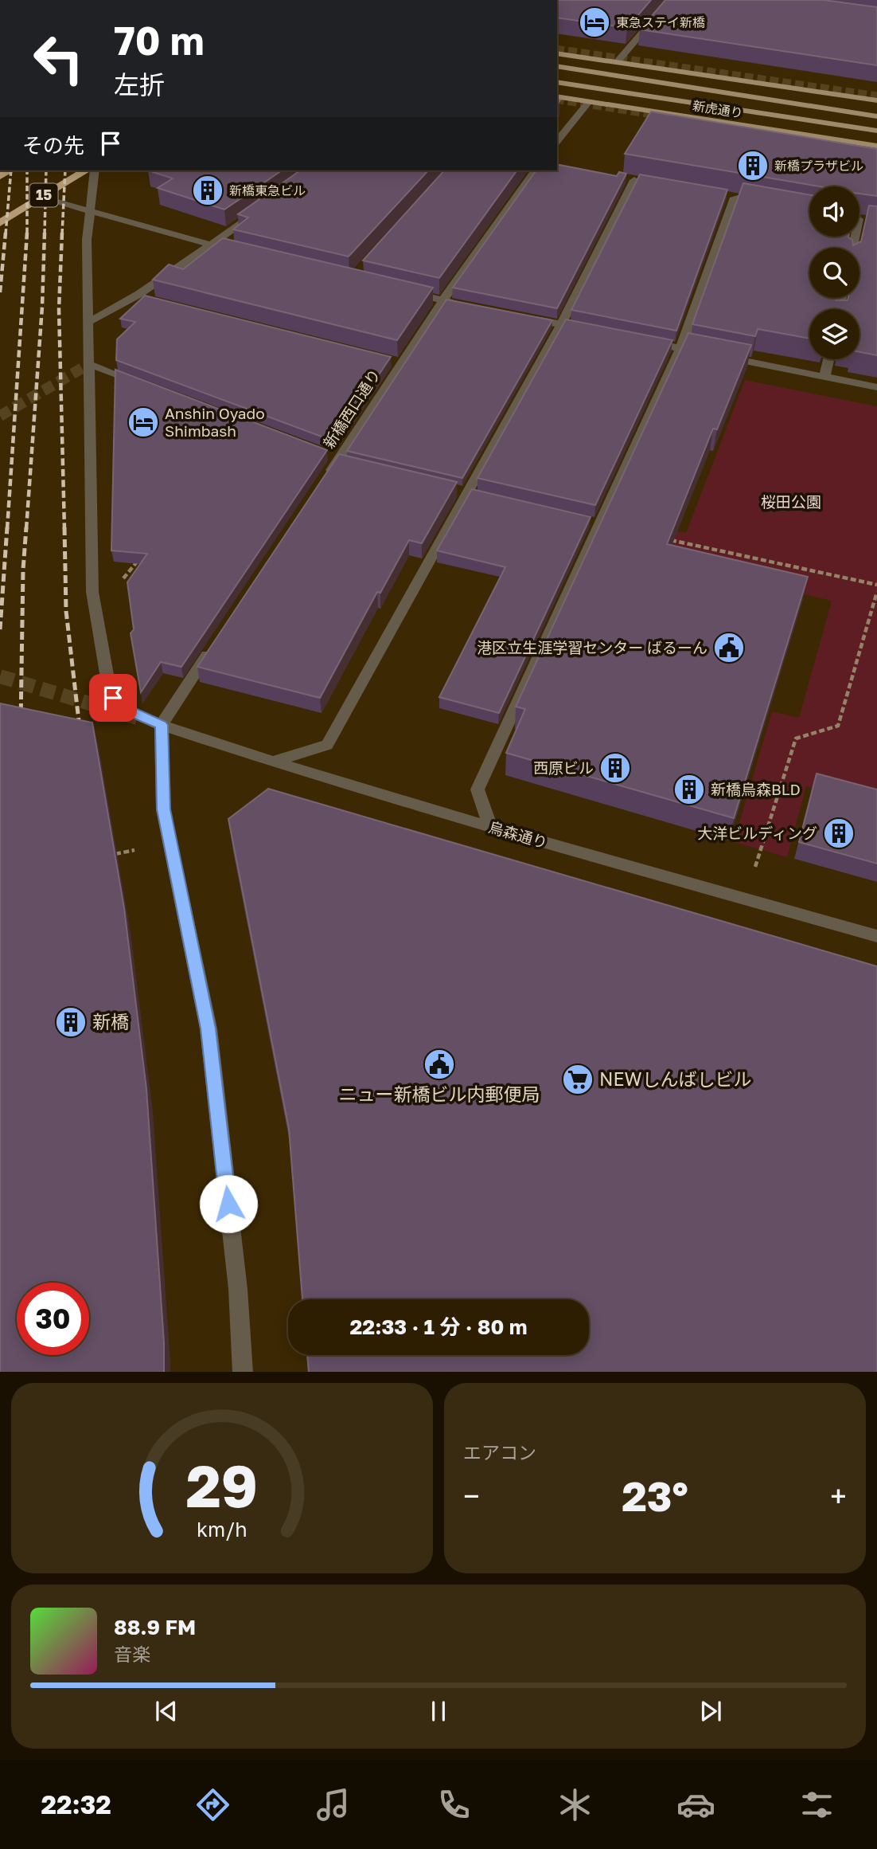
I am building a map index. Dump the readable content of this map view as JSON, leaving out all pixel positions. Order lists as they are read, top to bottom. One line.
{"streets":{"highway":["15"],"main road":["新虎通り"],"street":["新橋西口通り","烏森通り"]},"parks":["桜田公園"],"places":{"hotel":["東急ステイ新橋","Anshin Oyado Shimbash"],"building":["新橋プラザビル","新橋東急ビル","西原ビル","新橋烏森BLD","大洋ビルディング","新橋"],"public building":["港区立生涯学習センター ばるーん","ニュー新橋ビル内郵便局"],"supermarket":["NEWしんばしビル"]},"page":{"turn":["70 m","左折"],"then":"その先","limit":"30","trip":"22:33 · 1 分 · 80 m","tile":"エアコン","heat":["−","23°","+"],"song":["88.9 FM","音楽"],"tabs":"22:32","gauge":["29","km/h"]}}
